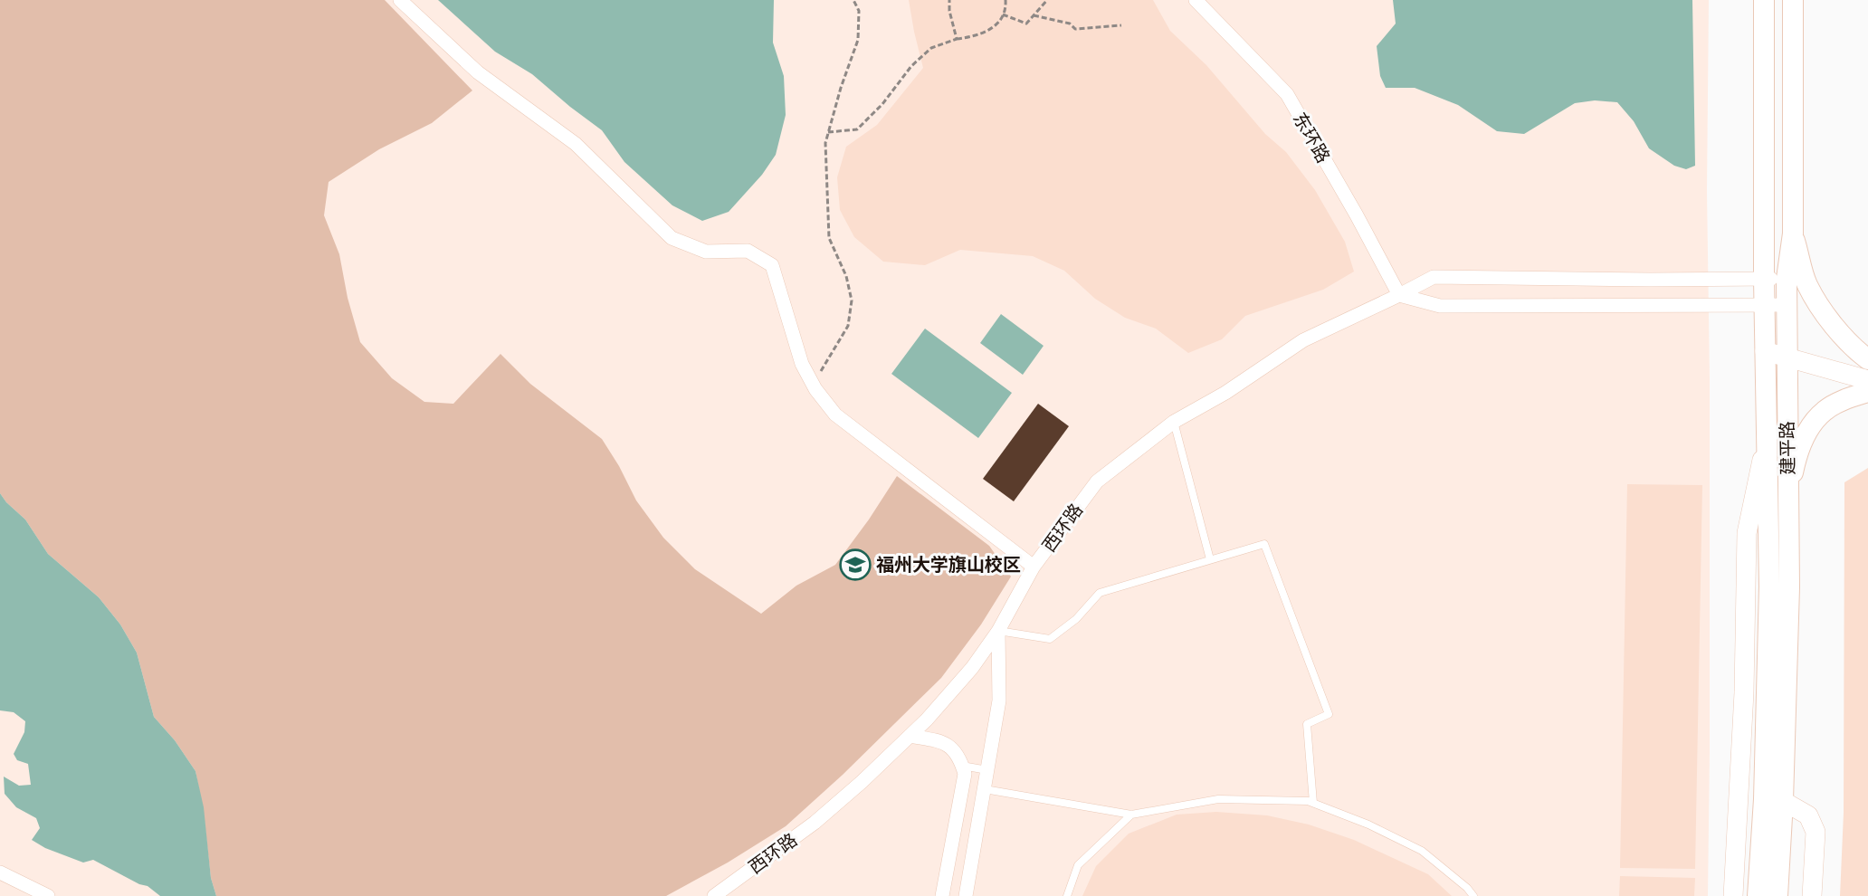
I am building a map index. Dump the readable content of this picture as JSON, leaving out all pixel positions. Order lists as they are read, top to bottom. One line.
{"streets":{"main road":["建平路"],"street":["东环路","西环路"]},"crossings":[["东环路","西环路"],["建平路","西环路"]],"places":{"school or university":["福州大学旗山校区"]}}
